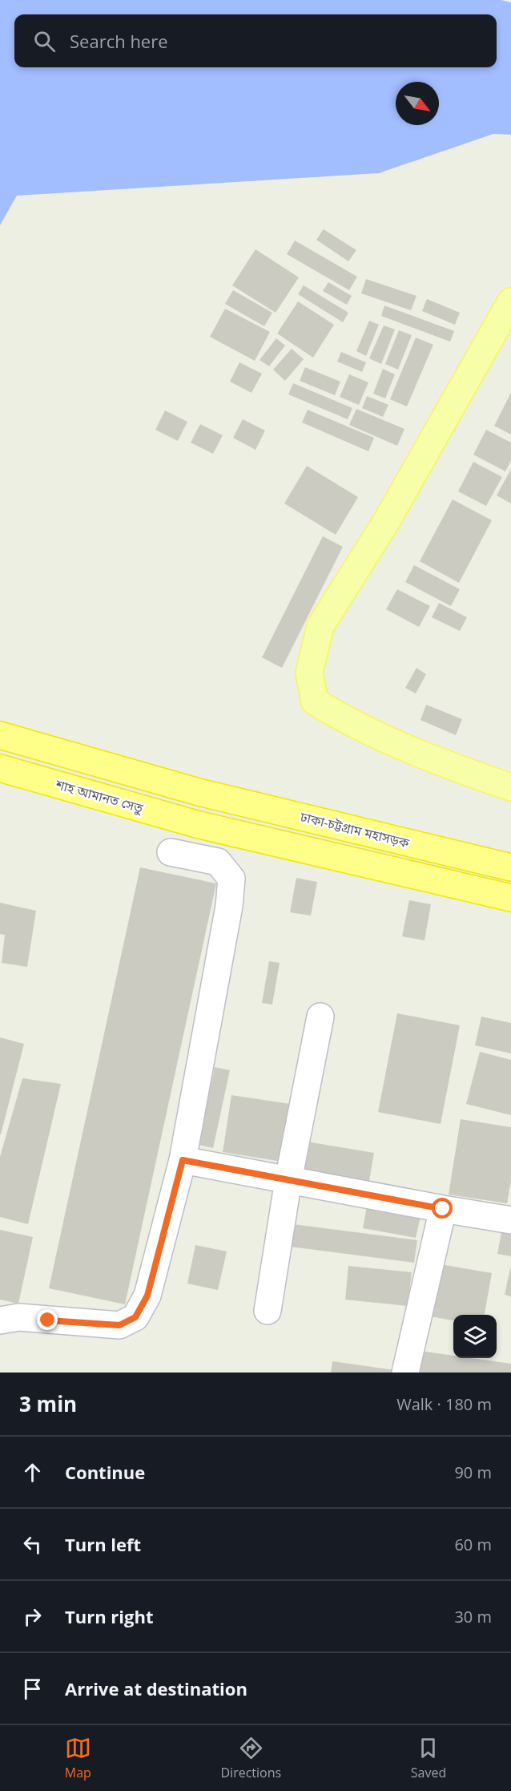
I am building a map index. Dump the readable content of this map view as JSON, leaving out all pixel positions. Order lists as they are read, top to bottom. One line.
{"streets":{"highway":["শাহ আমানত সেতু","ঢাকা-চট্টগ্রাম মহাসড়ক"]},"north":"bottom right","page":{"search":"Search here","heading":["3 min","Walk · 180 m"],"list":[["Continue","90 m"],["Turn left","60 m"],["Turn right","30 m"],"Arrive at destination"],"nav":["Map","Directions","Saved"]}}
